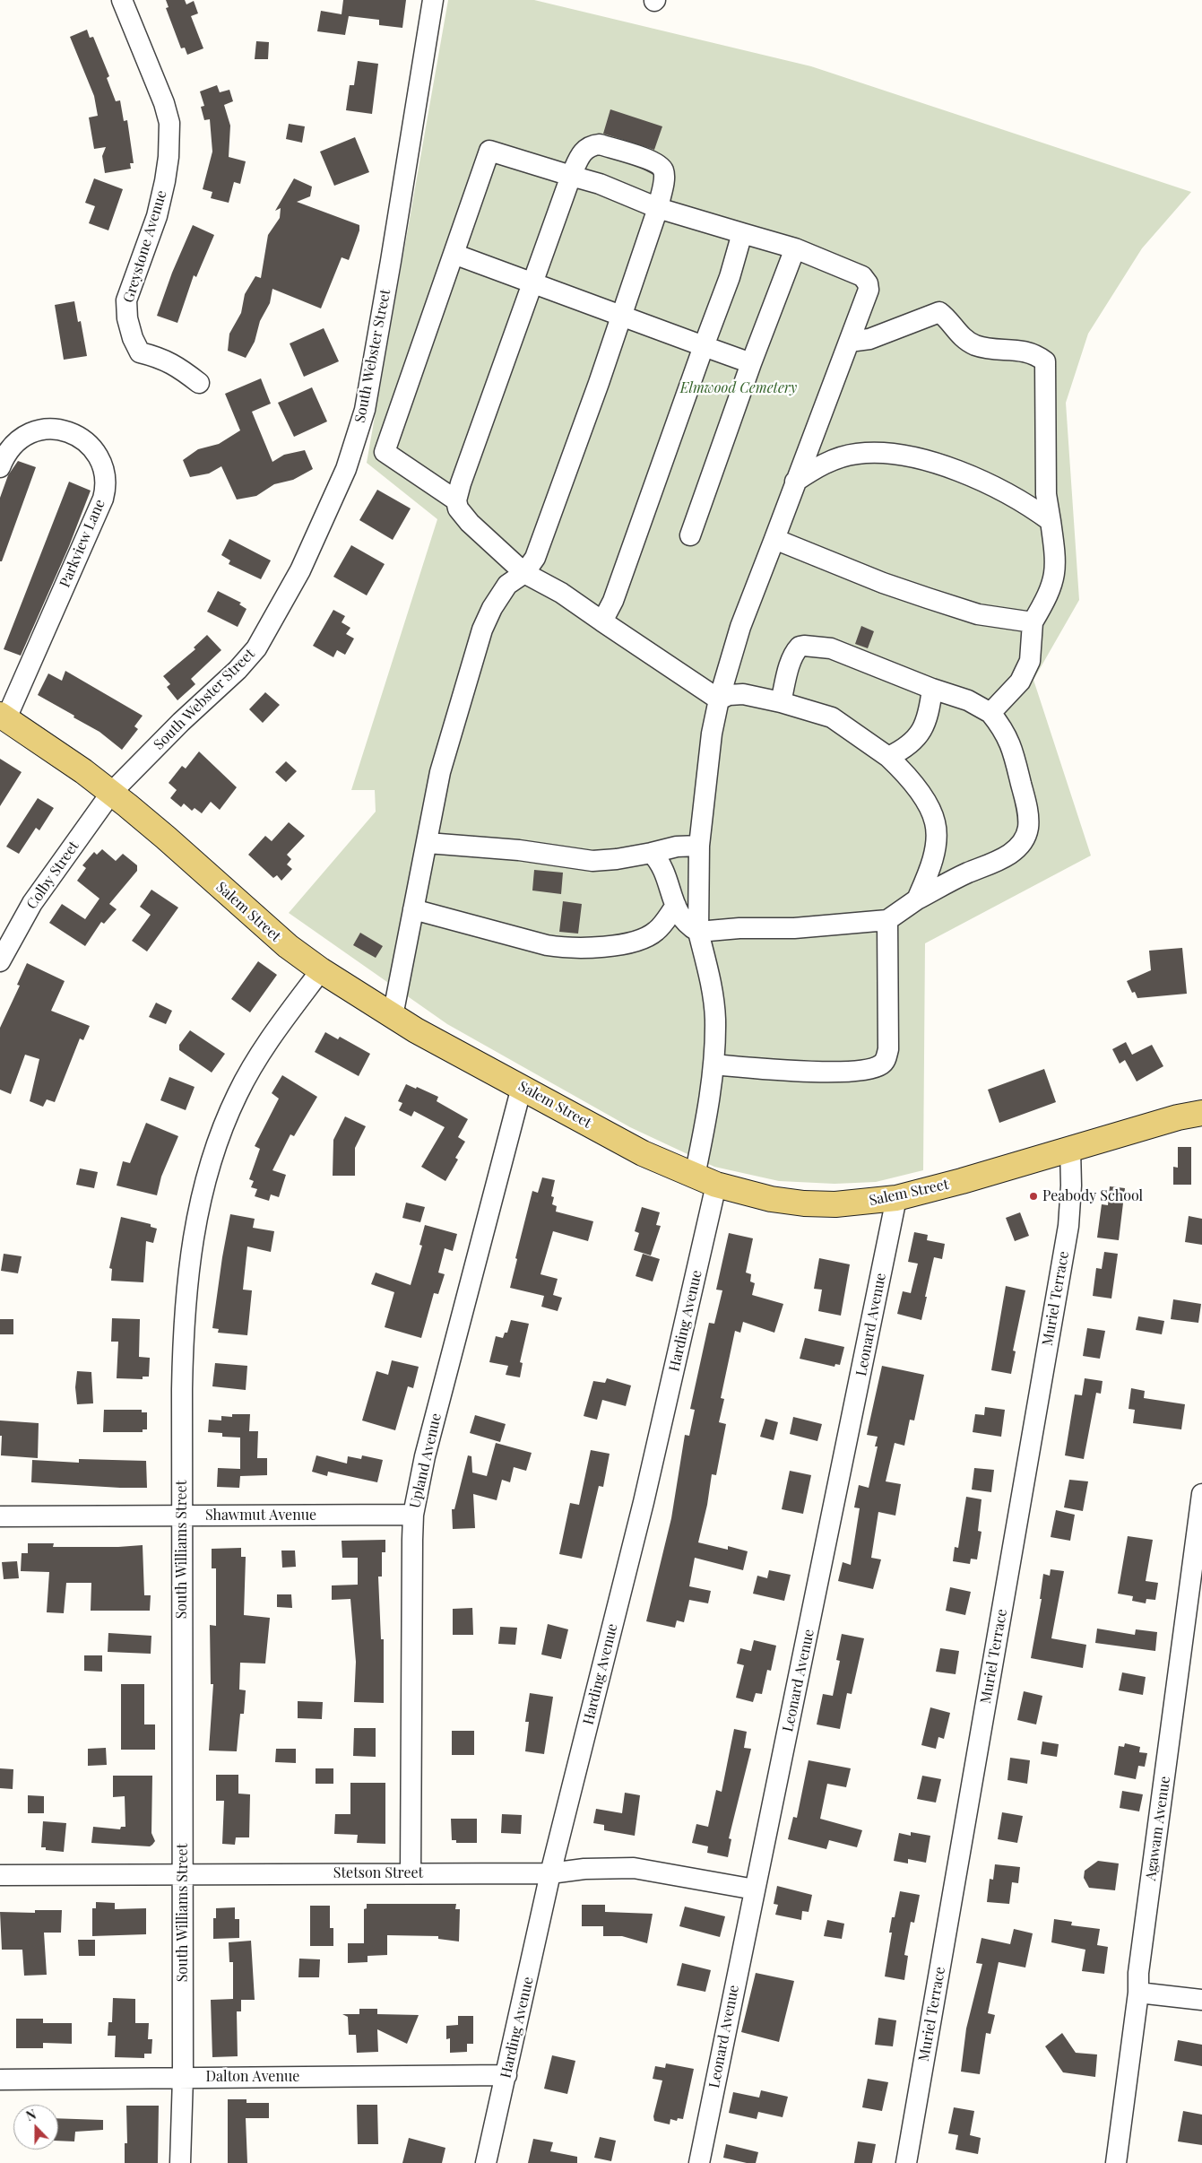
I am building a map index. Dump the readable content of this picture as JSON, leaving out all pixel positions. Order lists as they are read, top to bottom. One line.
{"streets":{"main road":["Salem Street"],"street":["Greystone Avenue","South Webster Street","Parkview Lane","Colby Street","Muriel Terrace","Harding Avenue","Leonard Avenue","Upland Avenue","Shawmut Avenue","South Williams Street","Agawam Avenue","Stetson Street","Dalton Avenue"]},"crossings":[["South Webster Street","Colby Street"],["South Webster Street","Salem Street"],["Parkview Lane","Salem Street"],["Colby Street","Salem Street"],["Salem Street","Muriel Terrace"],["Salem Street","Harding Avenue"],["Salem Street","Leonard Avenue"],["Salem Street","Upland Avenue"],["Salem Street","South Williams Street"],["Harding Avenue","Stetson Street"],["Harding Avenue","Dalton Avenue"],["Leonard Avenue","Stetson Street"],["Upland Avenue","Shawmut Avenue"],["Upland Avenue","Stetson Street"],["Shawmut Avenue","South Williams Street"],["South Williams Street","Stetson Street"],["South Williams Street","Dalton Avenue"]],"parks":["Elmwood Cemetery"],"places":["Peabody School"],"north":"top"}
